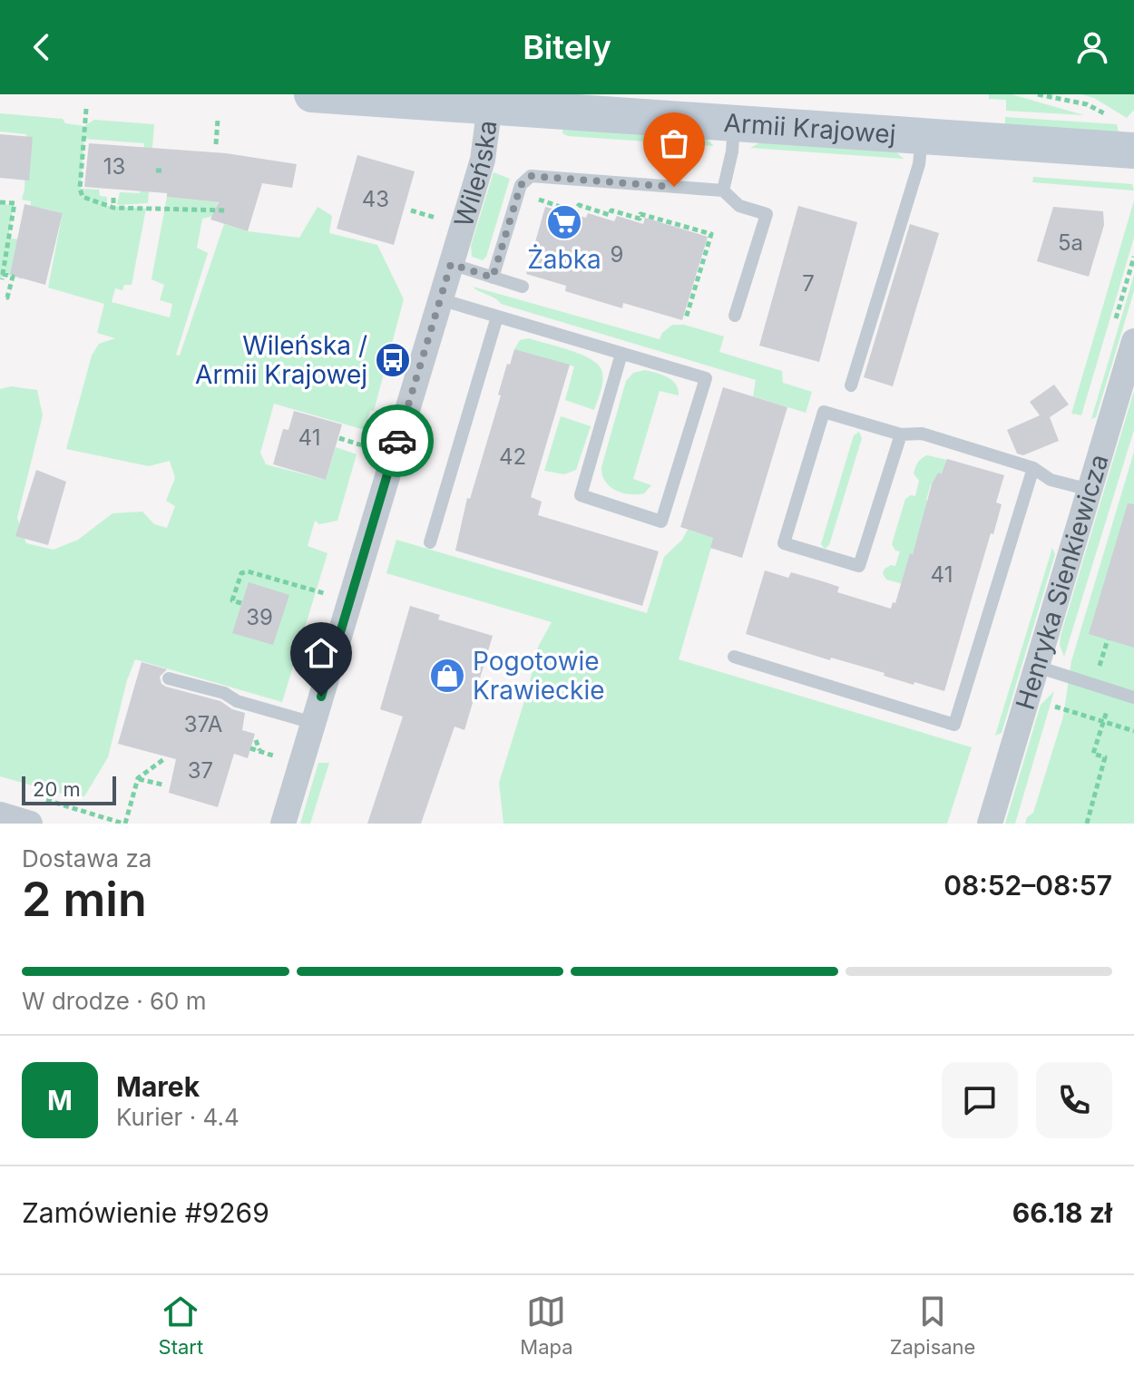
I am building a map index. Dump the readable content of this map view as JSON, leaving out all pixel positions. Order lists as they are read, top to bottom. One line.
{"streets":{"street":["Armii Krajowej","Wileńska","Henryka Sienkiewicza"]},"crossings":[["Armii Krajowej","Wileńska"]],"places":{"supermarket":["Żabka"],"bus stop":["Wileńska / Armii Krajowej"],"shop":["Pogotowie Krawieckie"]},"house_numbers":["13","43","5a","9","7","41","42","41","39","37A","37"],"scale_bar":"20 m","page":{"header":"Bitely","scale":"20 m","heading":["2 min","Dostawa za","08:52–08:57"],"panel":["Marek","Kurier · 4.4","Zamówienie #9269","66.18 zł"],"bar":"W drodze · 60 m","round":"M","tabs":["Start","Mapa","Zapisane"]}}
